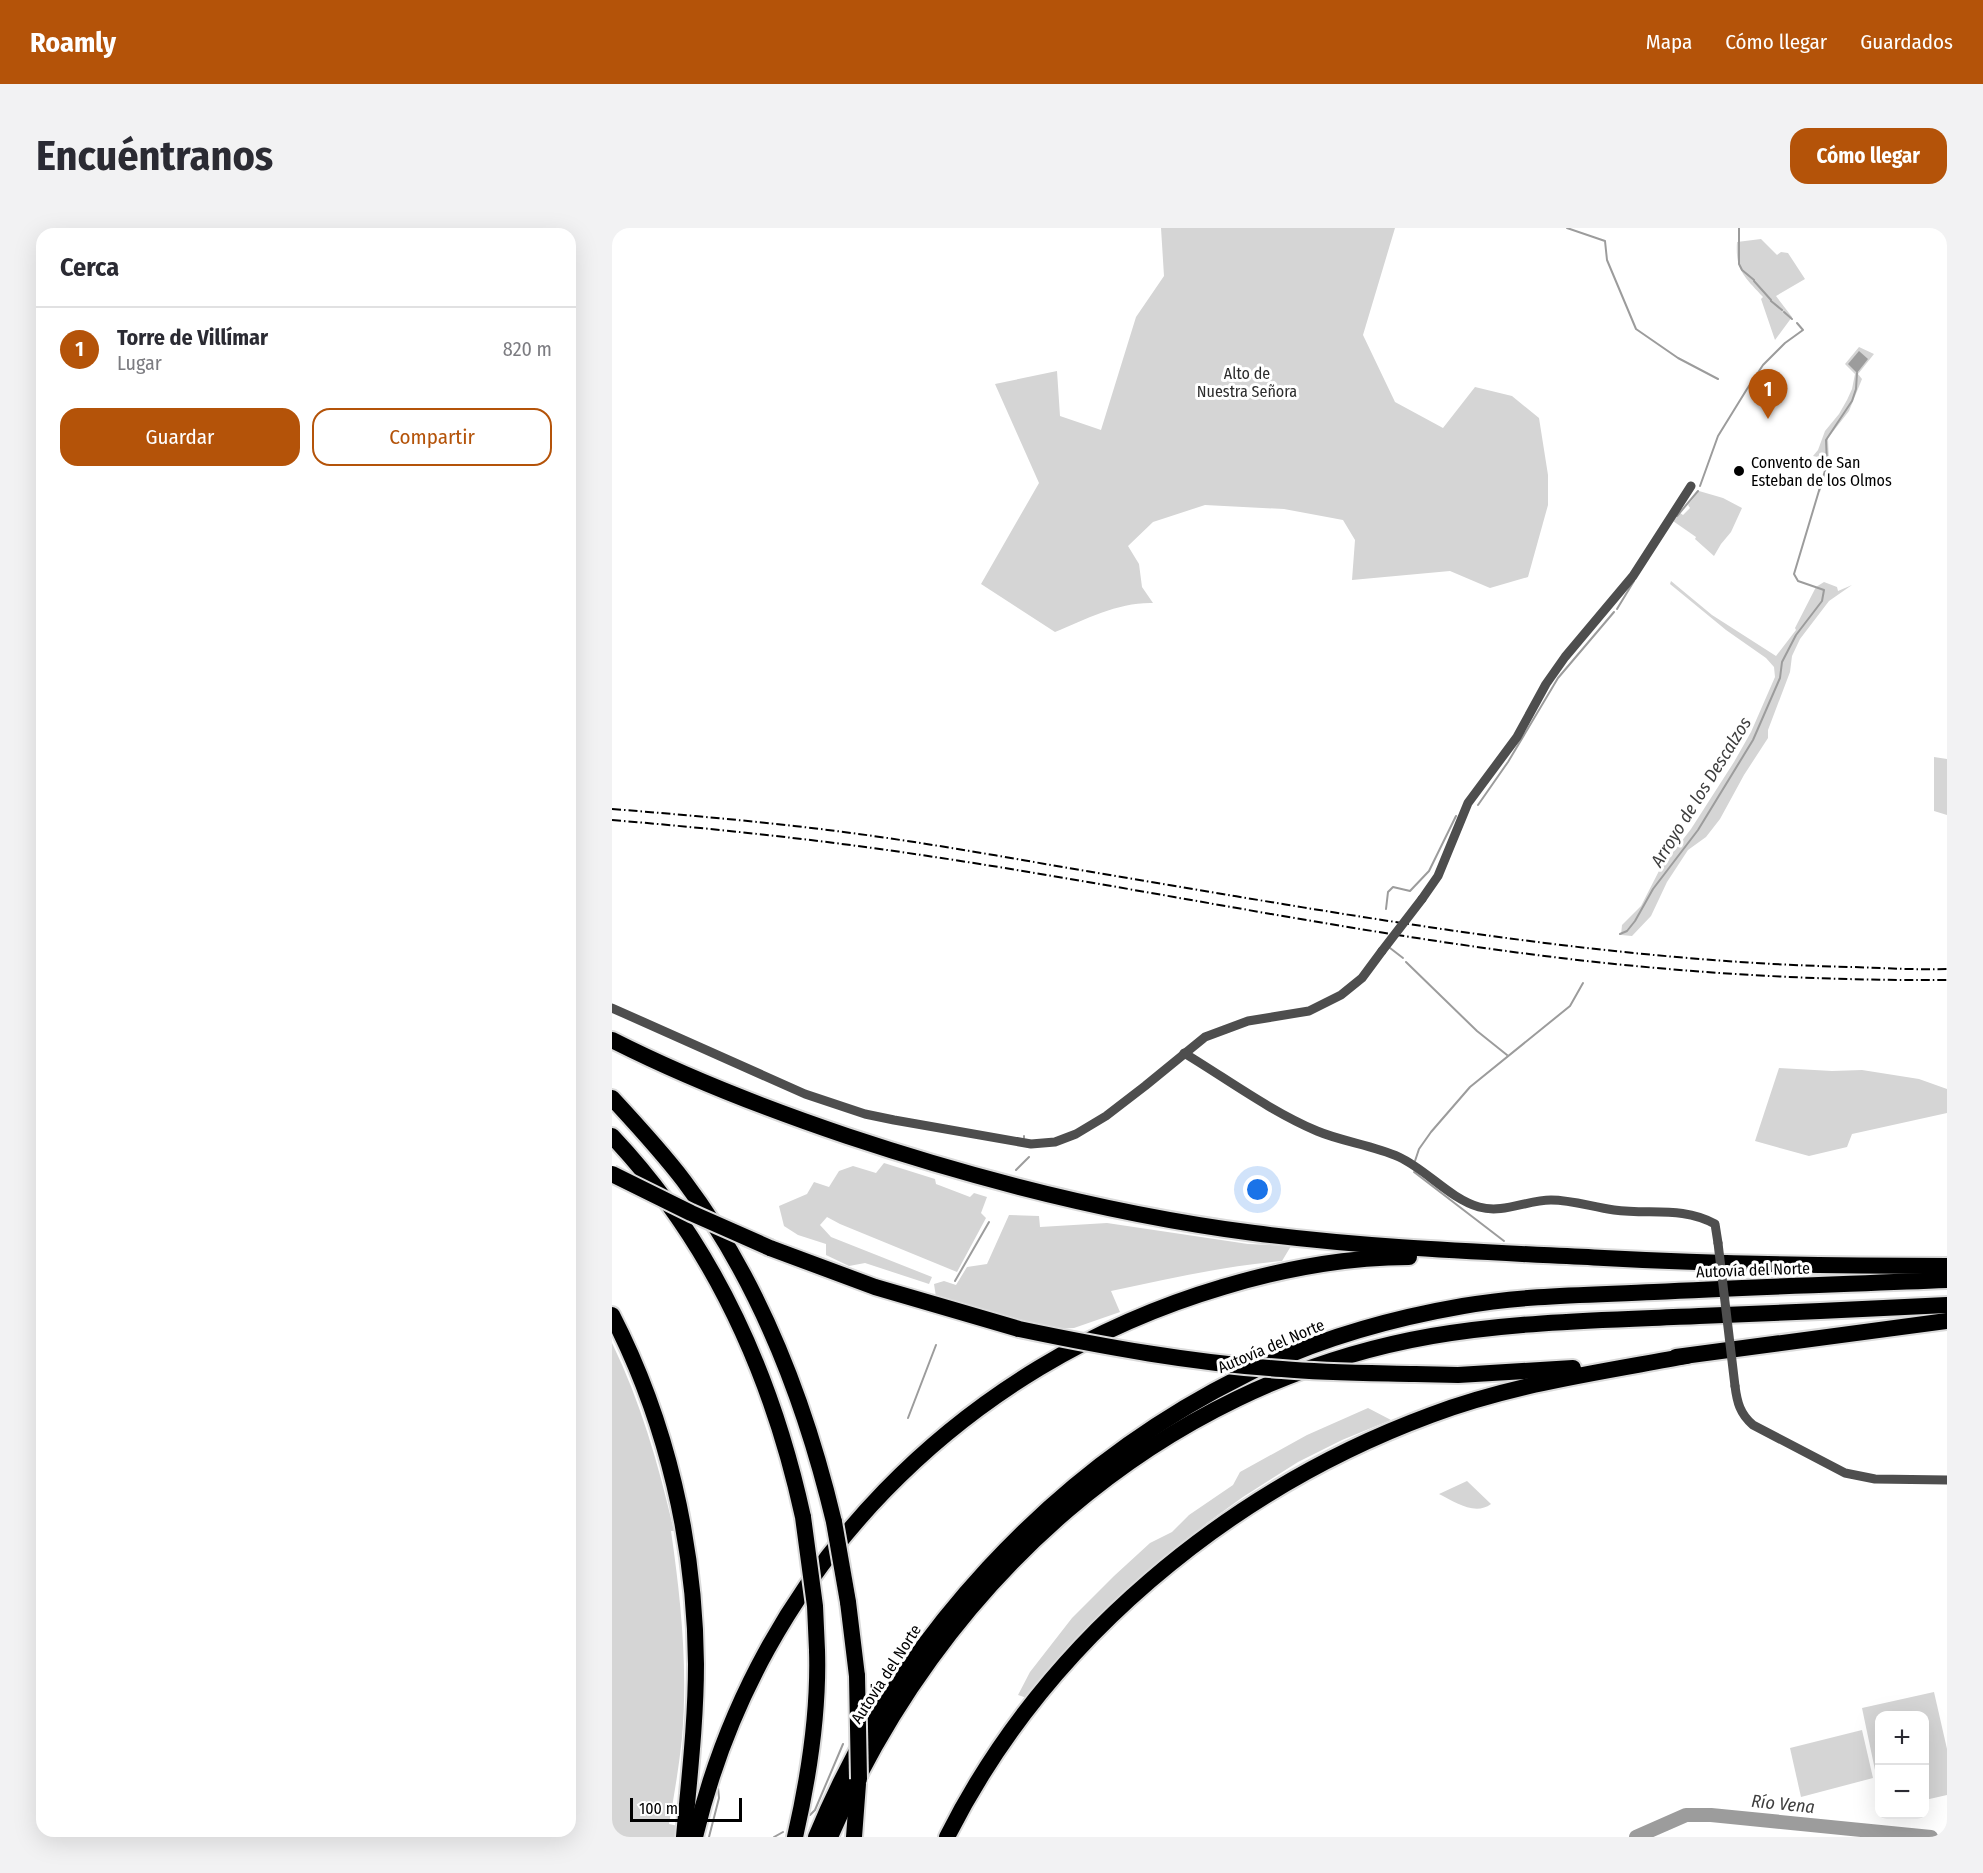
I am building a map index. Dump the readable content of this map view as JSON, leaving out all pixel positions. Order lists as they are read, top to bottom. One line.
{"streets":{"highway":["Autovía del Norte"]},"water":["Arroyo de los Descalzos","Río Vena"],"parks":["Alto de Nuestra Señora"],"places":["Convento de San Esteban de los Olmos"],"scale_bar":"100 m","page":{"header":"Roamly","nav":["Mapa","Cómo llegar","Guardados"],"buttons":["Cómo llegar",["Guardar","Compartir"]],"title":"Encuéntranos","heading":"Cerca","list":[{"mark":"1","name":"Torre de Villímar","note":"Lugar","value":"820 m"}],"pins":"1","map_buttons":["+","−"],"scale":"100 m"}}
